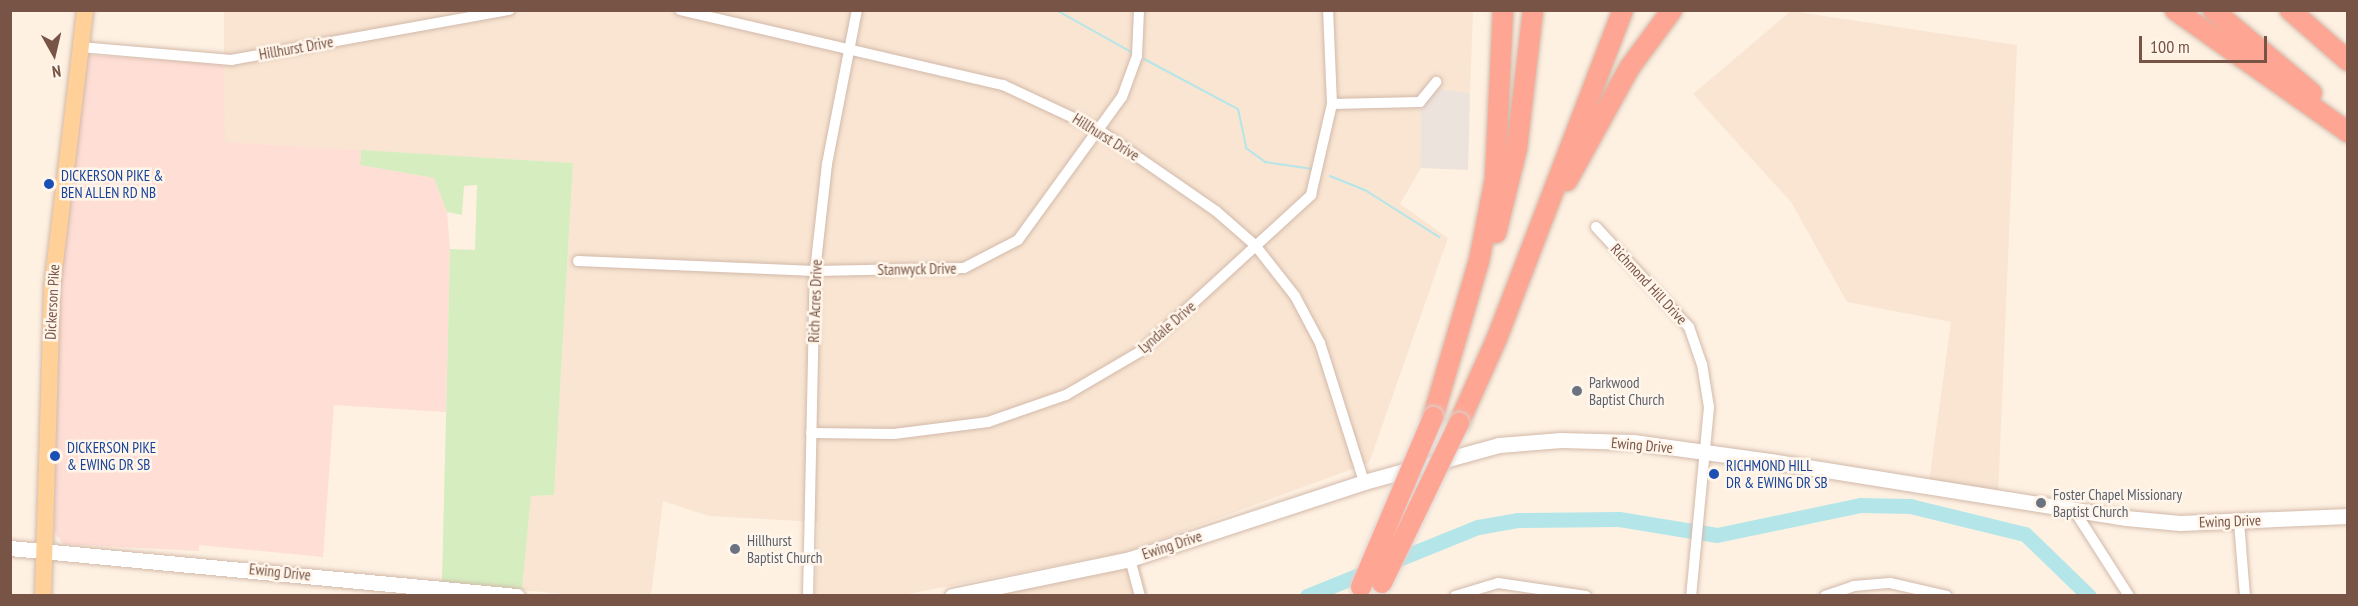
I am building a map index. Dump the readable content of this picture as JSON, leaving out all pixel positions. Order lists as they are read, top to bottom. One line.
{"streets":{"main road":["Dickerson Pike","Ewing Drive"],"street":["Hillhurst Drive","Stanwyck Drive","Richmond Hill Drive","Rich Acres Drive","Lyndale Drive"]},"crossings":[["Hillhurst Drive","Stanwyck Drive"],["Hillhurst Drive","Rich Acres Drive"],["Hillhurst Drive","Dickerson Pike"],["Hillhurst Drive","Lyndale Drive"],["Hillhurst Drive","Ewing Drive"],["Stanwyck Drive","Rich Acres Drive"],["Richmond Hill Drive","Ewing Drive"],["Rich Acres Drive","Lyndale Drive"],["Dickerson Pike","Ewing Drive"]],"places":["DICKERSON PIKE & BEN ALLEN RD NB","Parkwood Baptist Church","DICKERSON PIKE & EWING DR SB","RICHMOND HILL DR & EWING DR SB","Foster Chapel Missionary Baptist Church","Hillhurst Baptist Church"],"scale_bar":"100 m","north":"bottom"}
